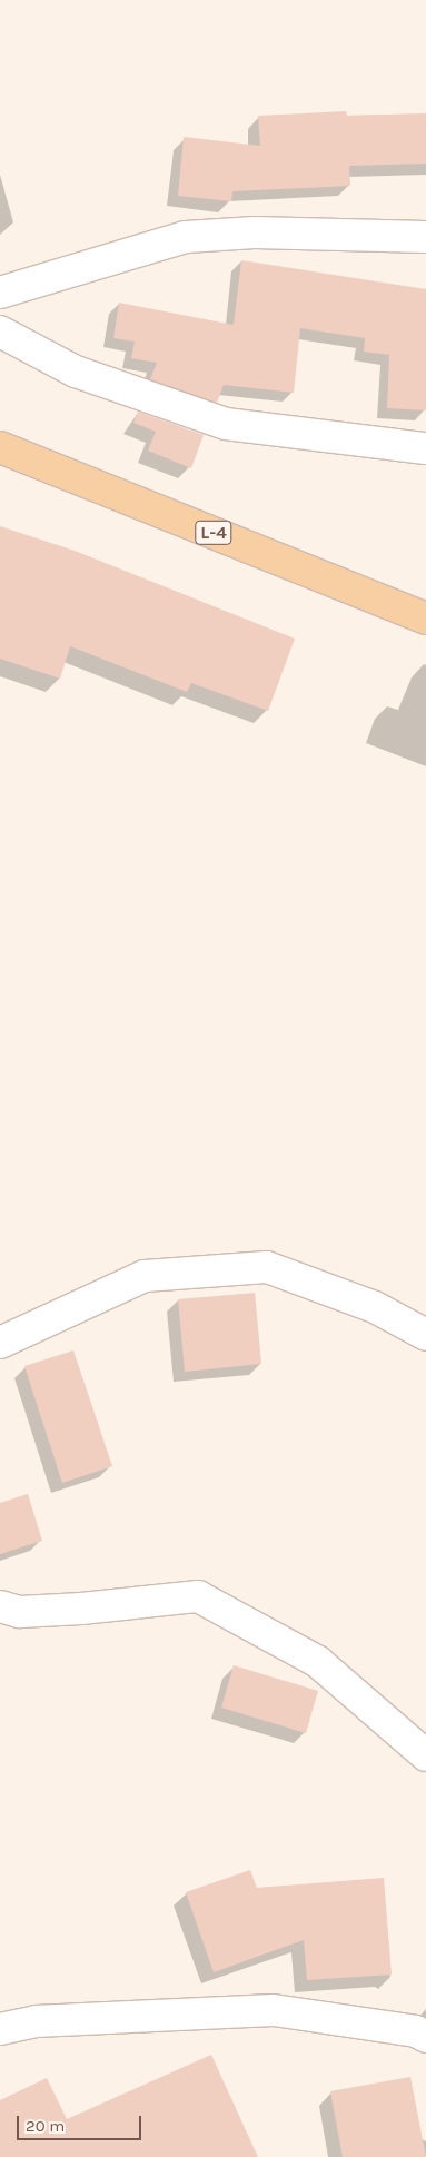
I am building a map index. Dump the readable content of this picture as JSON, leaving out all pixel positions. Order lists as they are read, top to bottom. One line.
{"streets":{"main road":["L-4"]},"scale_bar":"20 m"}
